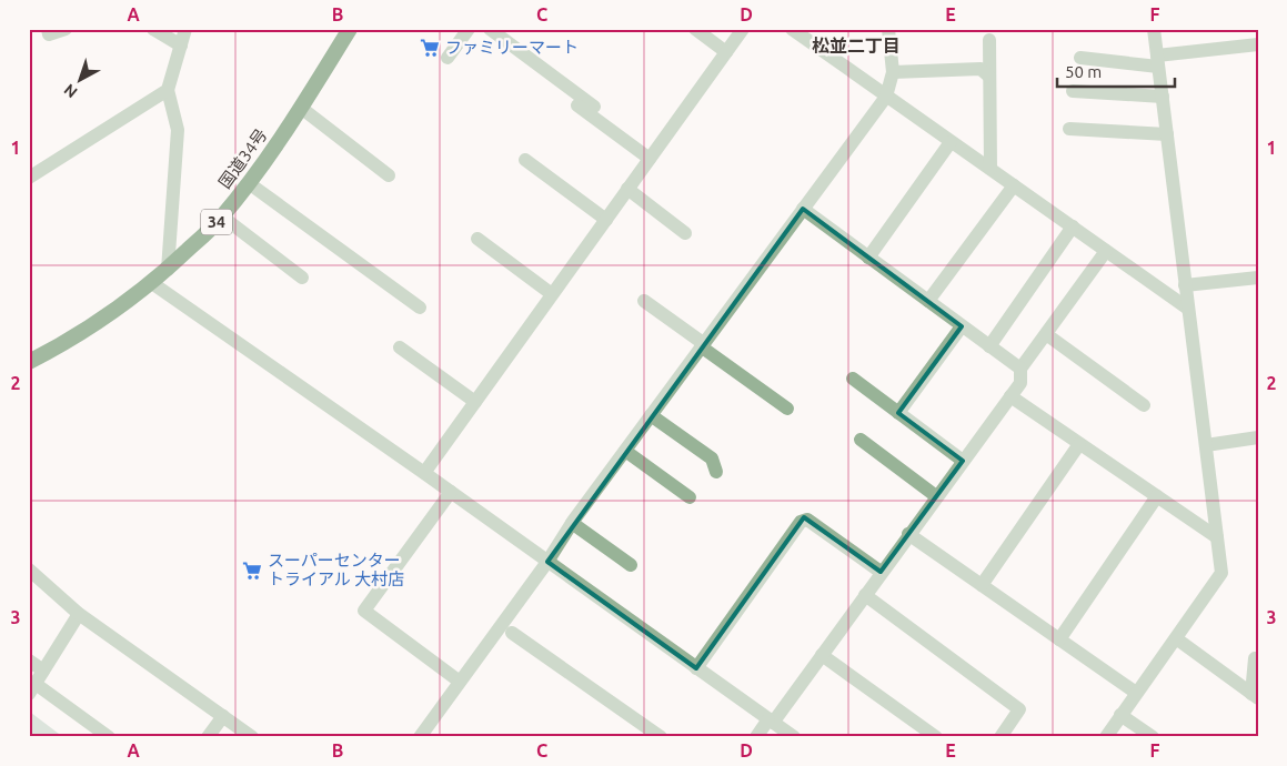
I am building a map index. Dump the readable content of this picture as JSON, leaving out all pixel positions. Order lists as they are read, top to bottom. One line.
{"streets":{"highway":["国道34号","34"]},"districts":["松並二丁目"],"places":{"supermarket":["ファミリーマート","スーパーセンター トライアル 大村店"]},"scale_bar":"50 m","north":"bottom left","grid":{"columns":["A","B","C","D","E","F"],"rows":["1","2","3"]}}
